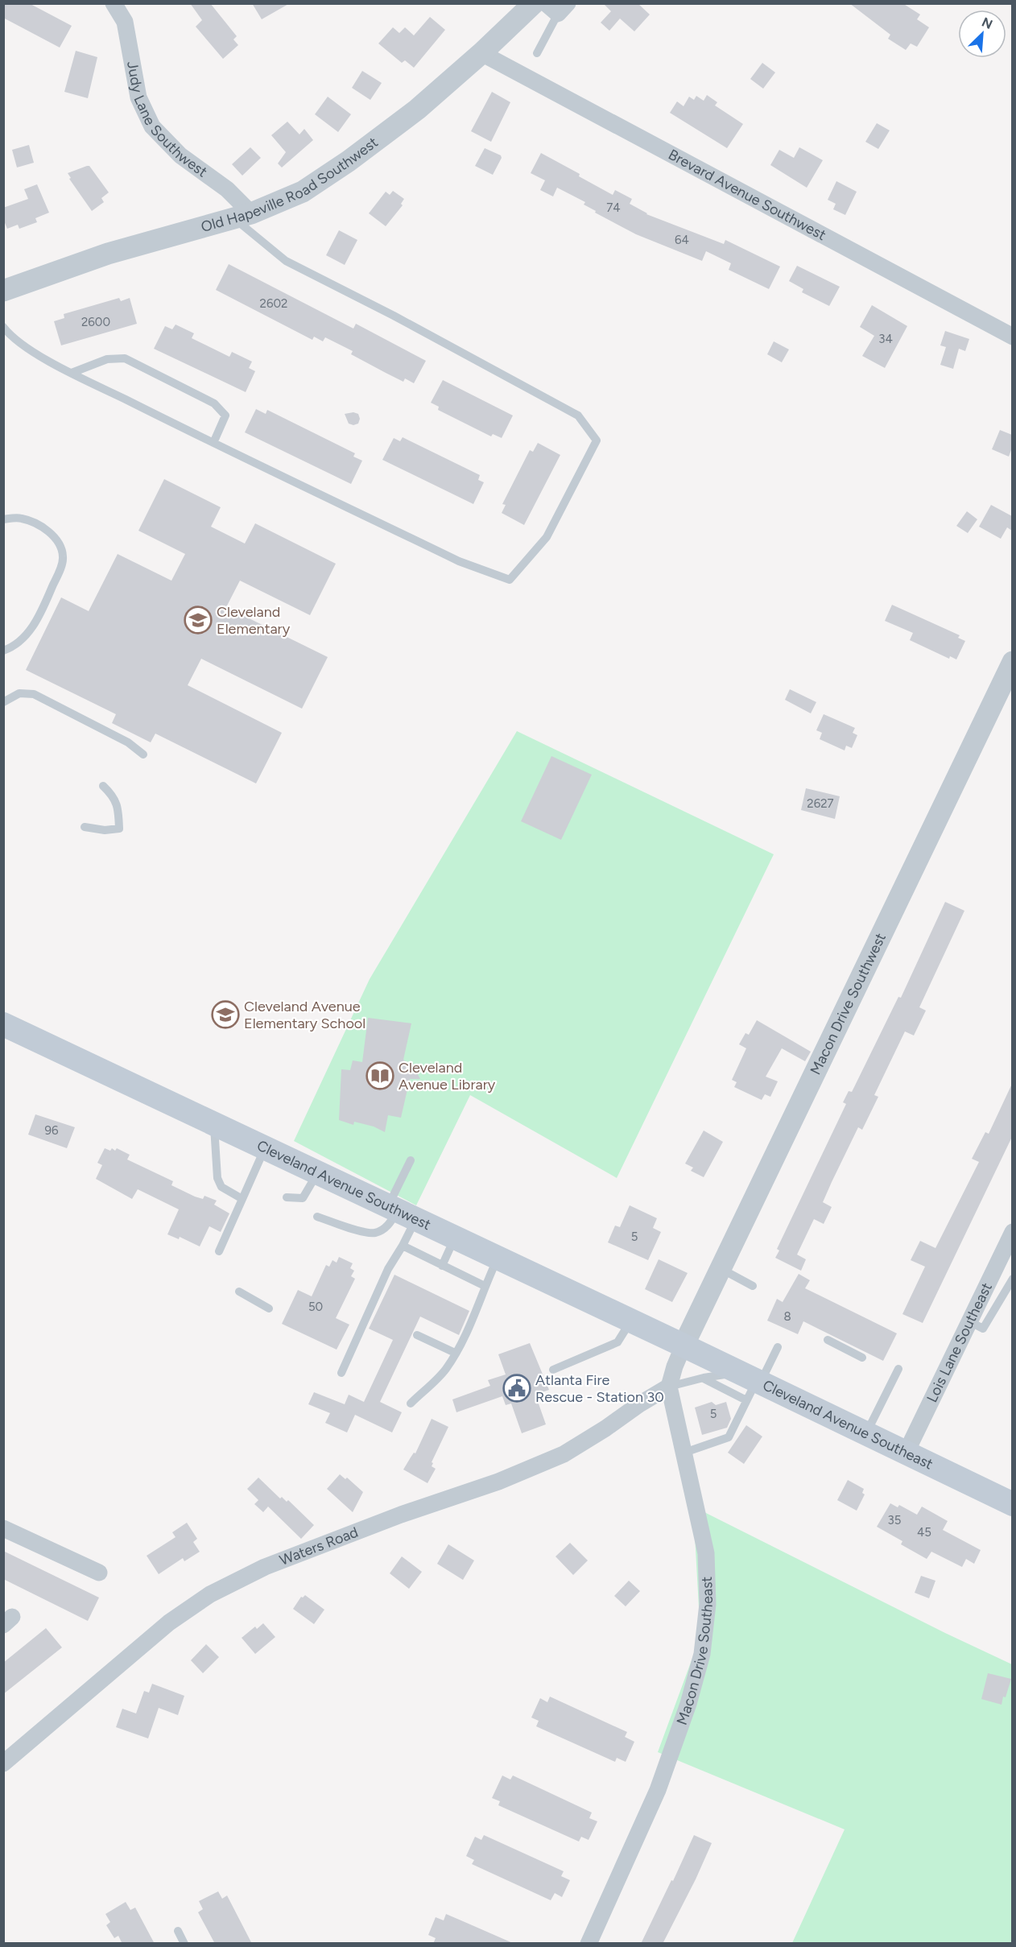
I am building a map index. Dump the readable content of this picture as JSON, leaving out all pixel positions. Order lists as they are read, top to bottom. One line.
{"streets":{"main road":["Cleveland Avenue Southwest","Cleveland Avenue Southeast"],"street":["Judy Lane Southwest","Old Hapeville Road Southwest","Brevard Avenue Southwest","Macon Drive Southwest","Lois Lane Southeast","Waters Road","Macon Drive Southeast"]},"crossings":[["Judy Lane Southwest","Old Hapeville Road Southwest"],["Old Hapeville Road Southwest","Brevard Avenue Southwest"],["Macon Drive Southwest","Cleveland Avenue Southwest"],["Macon Drive Southwest","Cleveland Avenue Southeast"],["Macon Drive Southwest","Macon Drive Southeast"],["Cleveland Avenue Southwest","Cleveland Avenue Southeast"],["Cleveland Avenue Southwest","Macon Drive Southeast"],["Lois Lane Southeast","Cleveland Avenue Southeast"],["Cleveland Avenue Southeast","Macon Drive Southeast"],["Waters Road","Macon Drive Southeast"]],"places":{"school or university":["Cleveland Elementary","Cleveland Avenue Elementary School"],"library":["Cleveland Avenue Library"],"public building":["Atlanta Fire Rescue - Station 30"]},"house_numbers":["74","64","2602","2600","34","2627","96","5","50","8","5","35","45"],"north":"top right"}
